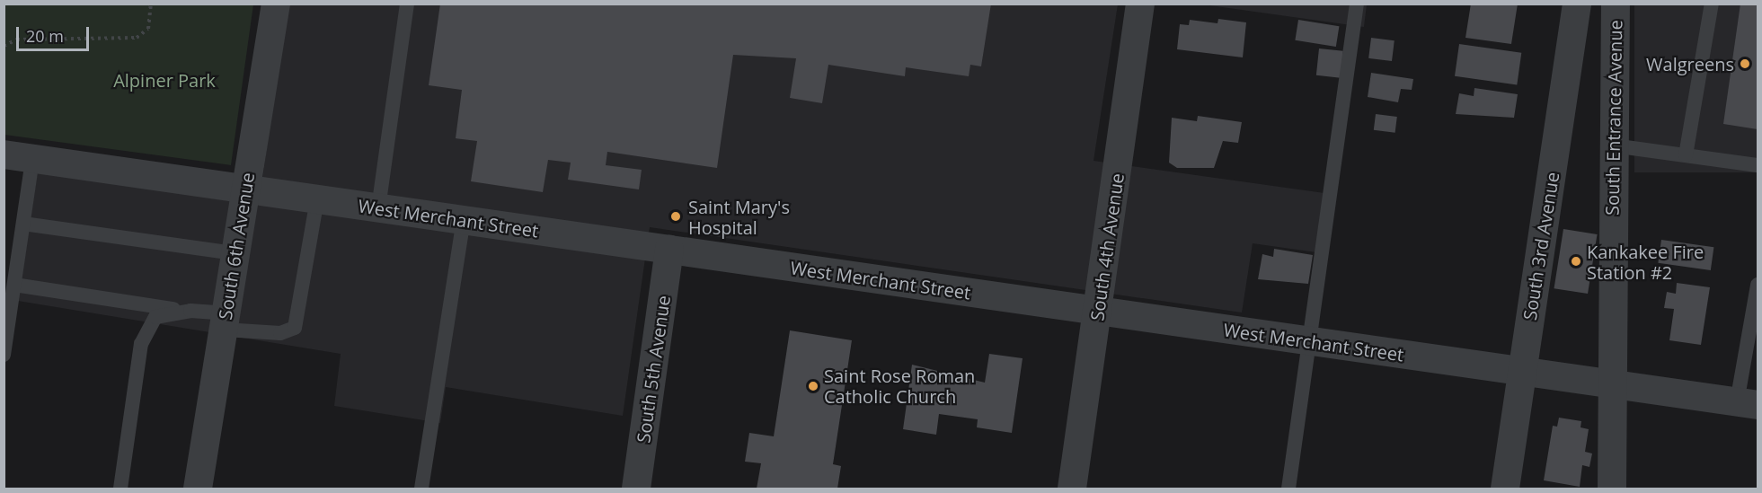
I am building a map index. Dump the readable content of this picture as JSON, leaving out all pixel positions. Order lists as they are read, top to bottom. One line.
{"streets":{"street":["South Entrance Avenue","West Merchant Street","South 6th Avenue","South 3rd Avenue","South 4th Avenue","South 5th Avenue"]},"crossings":[["South Entrance Avenue","West Merchant Street"],["West Merchant Street","South 6th Avenue"],["West Merchant Street","South 3rd Avenue"],["West Merchant Street","South 4th Avenue"],["West Merchant Street","South 5th Avenue"]],"parks":["Alpiner Park"],"places":["Walgreens","Saint Mary's Hospital","Kankakee Fire Station #2","Saint Rose Roman Catholic Church"],"scale_bar":"20 m"}
